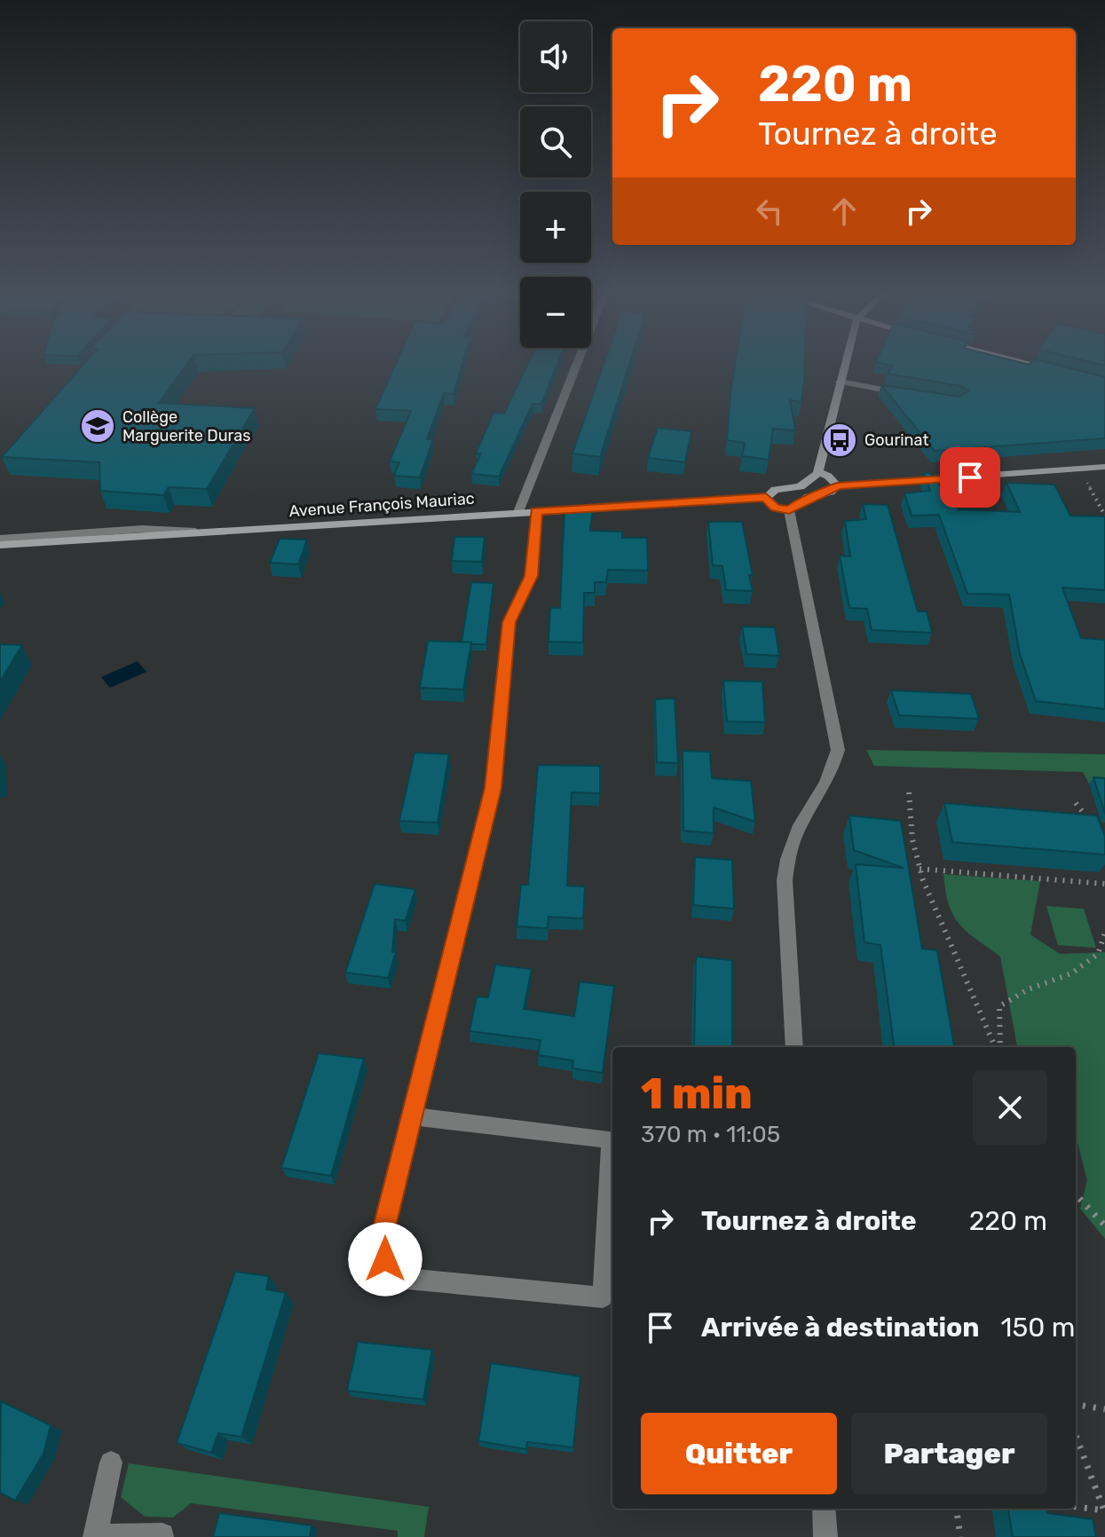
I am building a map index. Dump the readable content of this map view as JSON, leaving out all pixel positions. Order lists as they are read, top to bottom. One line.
{"streets":{"street":["Avenue François Mauriac"]},"places":{"school or university":["Collège Marguerite Duras"],"bus stop":["Gourinat"]},"page":{"map_buttons":["+","−"],"turn":["220 m","Tournez à droite"],"heading":["1 min","370 m · 11:05"],"list":[{"name":"Tournez à droite","value":"220 m"},{"name":"Arrivée à destination","value":"150 m"}],"buttons":["Quitter","Partager"]}}
